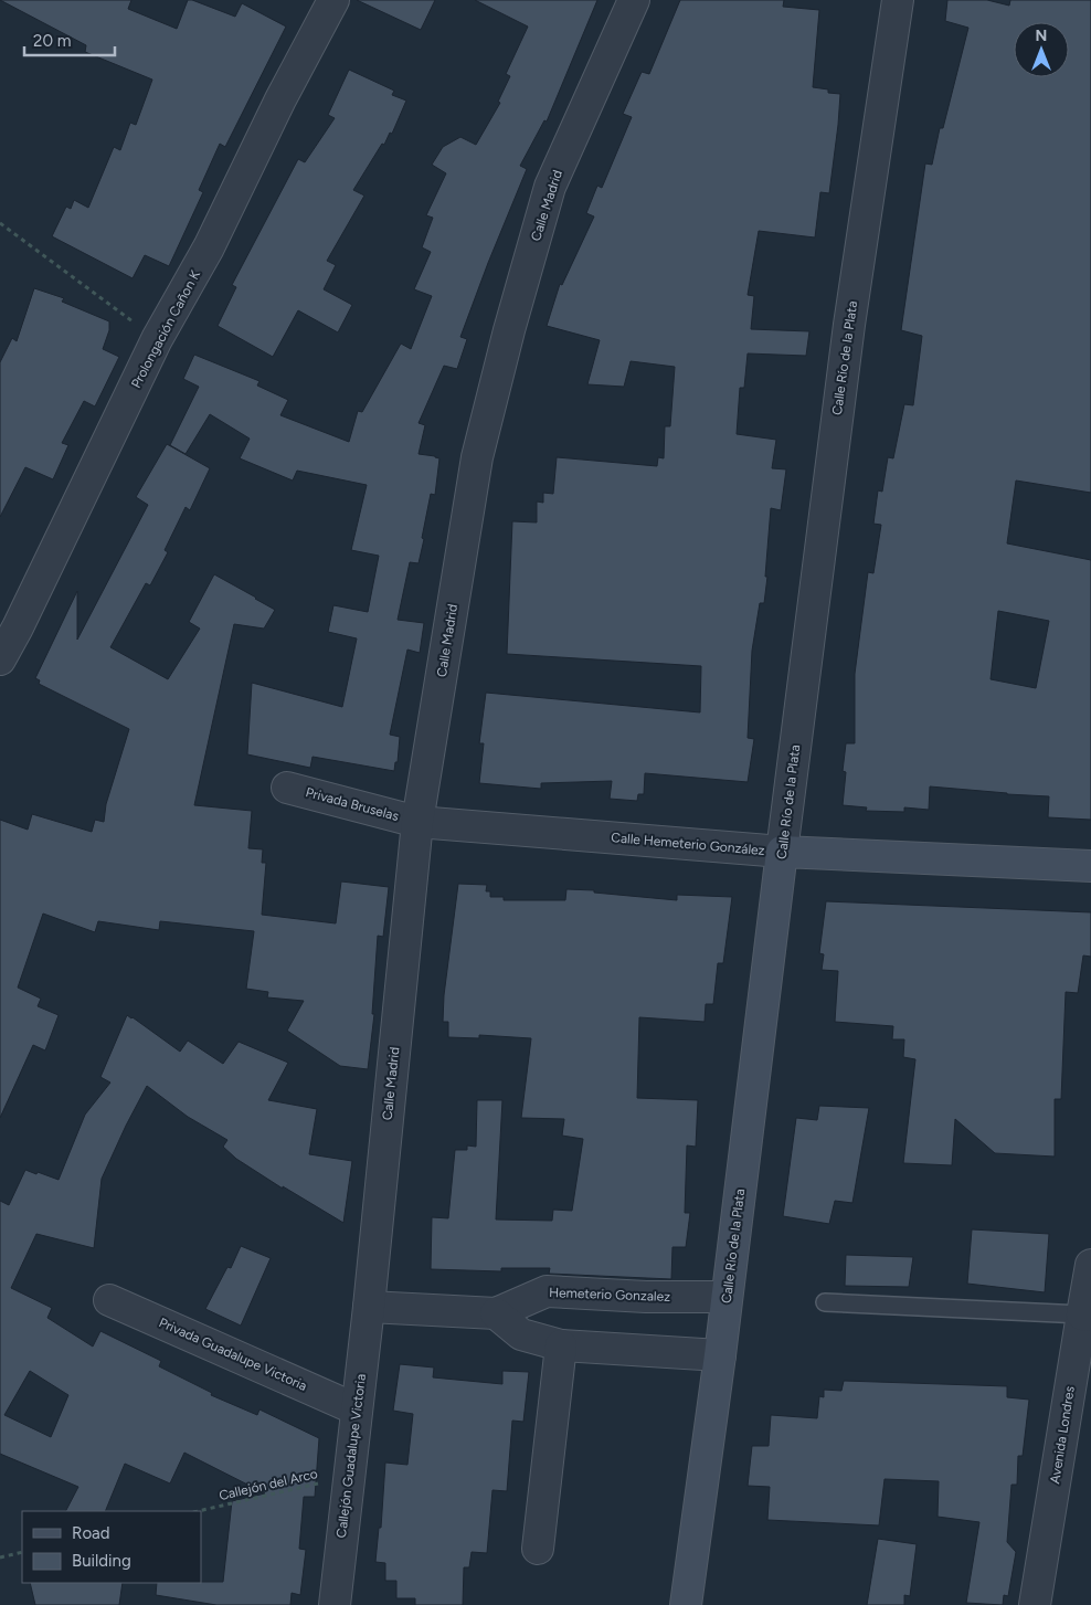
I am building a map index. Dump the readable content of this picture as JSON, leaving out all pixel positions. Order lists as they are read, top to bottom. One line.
{"streets":{"main road":["Calle Río de la Plata","Calle Hemeterio González"],"street":["Calle Madrid","Prolongación Cañon K","Privada Bruselas","Hemeterio Gonzalez","Privada Guadalupe Victoria","Avenida Londres","Callejón Guadalupe Victoria"],"path":["Callejón del Arco"]},"crossings":[["Calle Madrid","Privada Bruselas"],["Calle Madrid","Calle Hemeterio González"],["Calle Madrid","Hemeterio Gonzalez"],["Calle Madrid","Callejón Guadalupe Victoria"],["Calle Río de la Plata","Calle Hemeterio González"],["Calle Río de la Plata","Hemeterio Gonzalez"],["Privada Bruselas","Calle Hemeterio González"],["Hemeterio Gonzalez","Callejón Guadalupe Victoria"],["Privada Guadalupe Victoria","Callejón Guadalupe Victoria"],["Callejón Guadalupe Victoria","Callejón del Arco"]],"legend":["Road","Building"],"scale_bar":"20 m","north":"top"}
